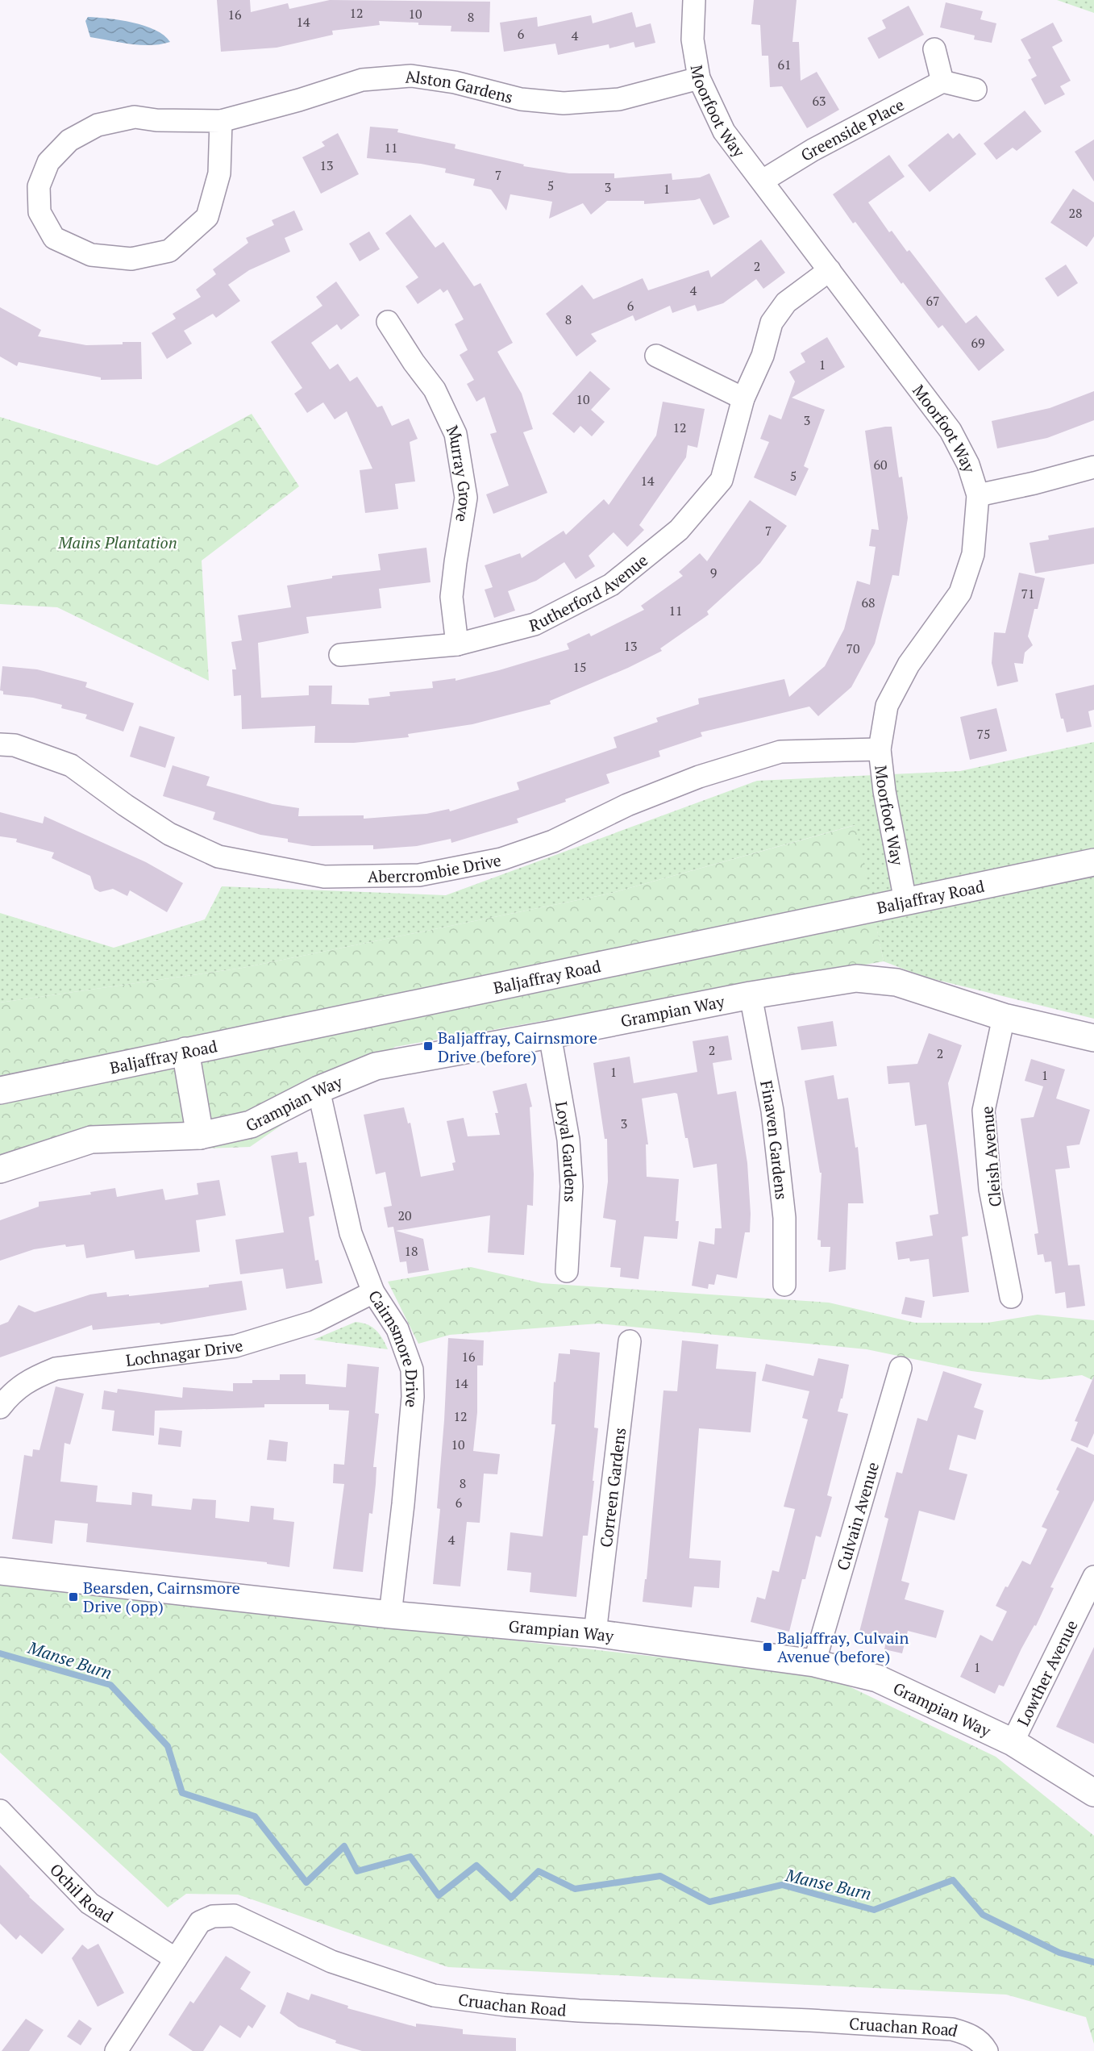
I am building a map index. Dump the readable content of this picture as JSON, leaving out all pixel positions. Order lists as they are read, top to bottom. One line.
{"streets":{"street":["Alston Gardens","Moorfoot Way","Greenside Place","Murray Grove","Rutherford Avenue","Abercrombie Drive","Baljaffray Road","Grampian Way","Finaven Gardens","Loyal Gardens","Cleish Avenue","Cairnsmore Drive","Lochnagar Drive","Correen Gardens","Culvain Avenue","Lowther Avenue","Ochil Road","Cruachan Road"]},"crossings":[["Alston Gardens","Moorfoot Way"],["Moorfoot Way","Greenside Place"],["Moorfoot Way","Rutherford Avenue"],["Moorfoot Way","Abercrombie Drive"],["Moorfoot Way","Baljaffray Road"],["Murray Grove","Rutherford Avenue"],["Grampian Way","Finaven Gardens"],["Grampian Way","Loyal Gardens"],["Grampian Way","Cleish Avenue"],["Grampian Way","Cairnsmore Drive"],["Grampian Way","Correen Gardens"],["Grampian Way","Culvain Avenue"],["Grampian Way","Lowther Avenue"],["Cairnsmore Drive","Lochnagar Drive"],["Ochil Road","Cruachan Road"]],"water":["Manse Burn"],"parks":["Mains Plantation"],"places":{"transit":["Baljaffray, Cairnsmore Drive (before)","Bearsden, Cairnsmore Drive (opp)","Baljaffray, Culvain Avenue (before)"]},"house_numbers":["12","10","16","8","14","6","4","61","63","11","13","7","5","3","1","28","2","4","67","6","8","69","1","10","3","12","60","5","14","7","9","71","68","11","13","70","15","75","2","2","1","1","3","20","18","16","14","12","10","8","6","4","1"]}
